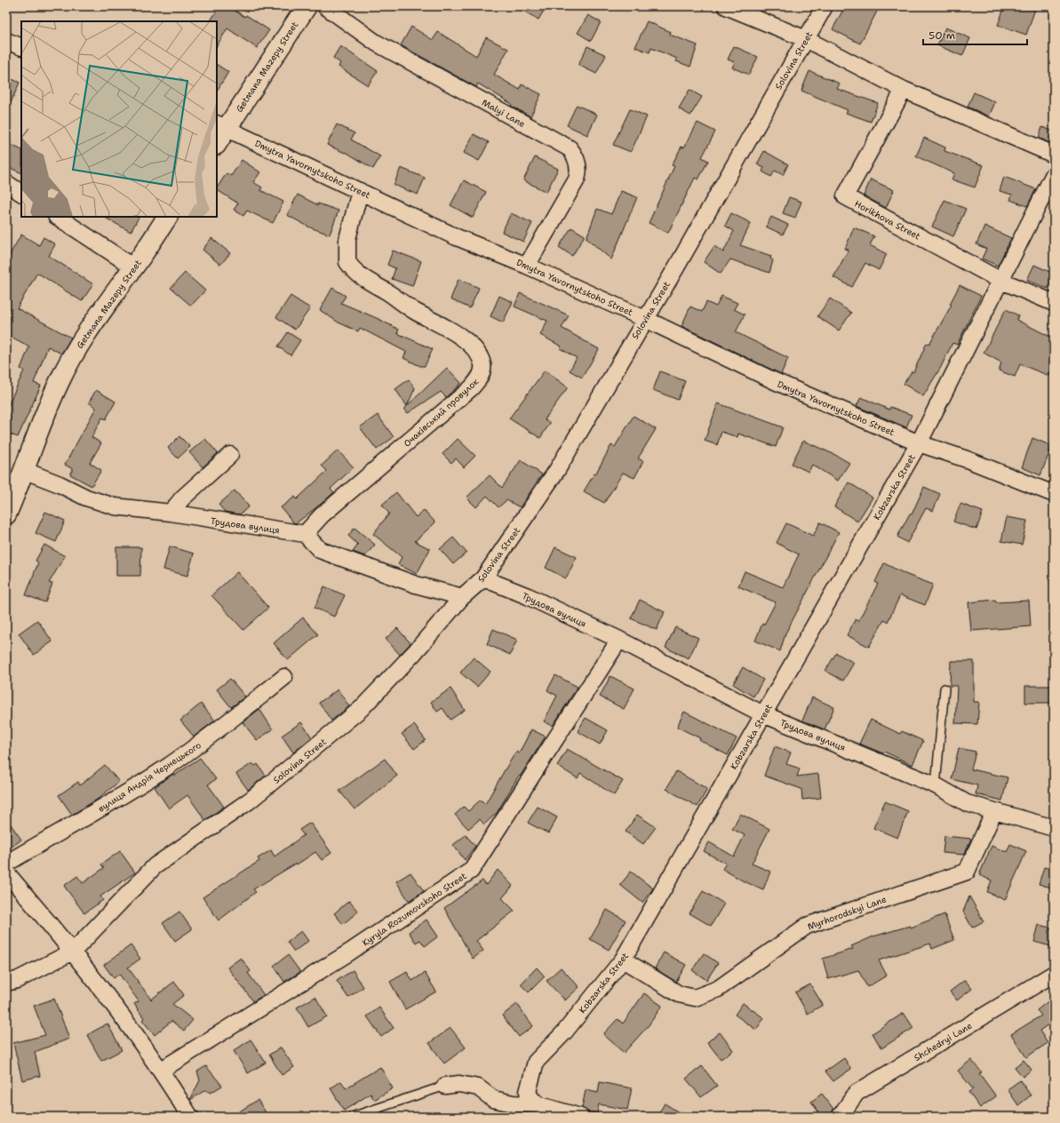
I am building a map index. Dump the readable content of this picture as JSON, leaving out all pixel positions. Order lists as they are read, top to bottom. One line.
{"streets":{"street":["Solovina Street","Getmana Mazepy Street","Malyi Lane","Dmytra Yavornytskoho Street","Horikhova Street","Очаківський провулок","Kobzarska Street","Трудова вулиця","вулиця Андрія Чернецького","Kyryla Rozumovskoho Street","Myrhorodskyi Lane","Shchedryi Lane"]},"crossings":[["Solovina Street","Dmytra Yavornytskoho Street"],["Solovina Street","Трудова вулиця"],["Getmana Mazepy Street","Dmytra Yavornytskoho Street"],["Getmana Mazepy Street","Трудова вулиця"],["Malyi Lane","Dmytra Yavornytskoho Street"],["Dmytra Yavornytskoho Street","Очаківський провулок"],["Dmytra Yavornytskoho Street","Kobzarska Street"],["Horikhova Street","Kobzarska Street"],["Очаківський провулок","Трудова вулиця"],["Kobzarska Street","Трудова вулиця"],["Kobzarska Street","Myrhorodskyi Lane"],["Трудова вулиця","Kyryla Rozumovskoho Street"],["Трудова вулиця","Myrhorodskyi Lane"]],"scale_bar":"50 m"}
